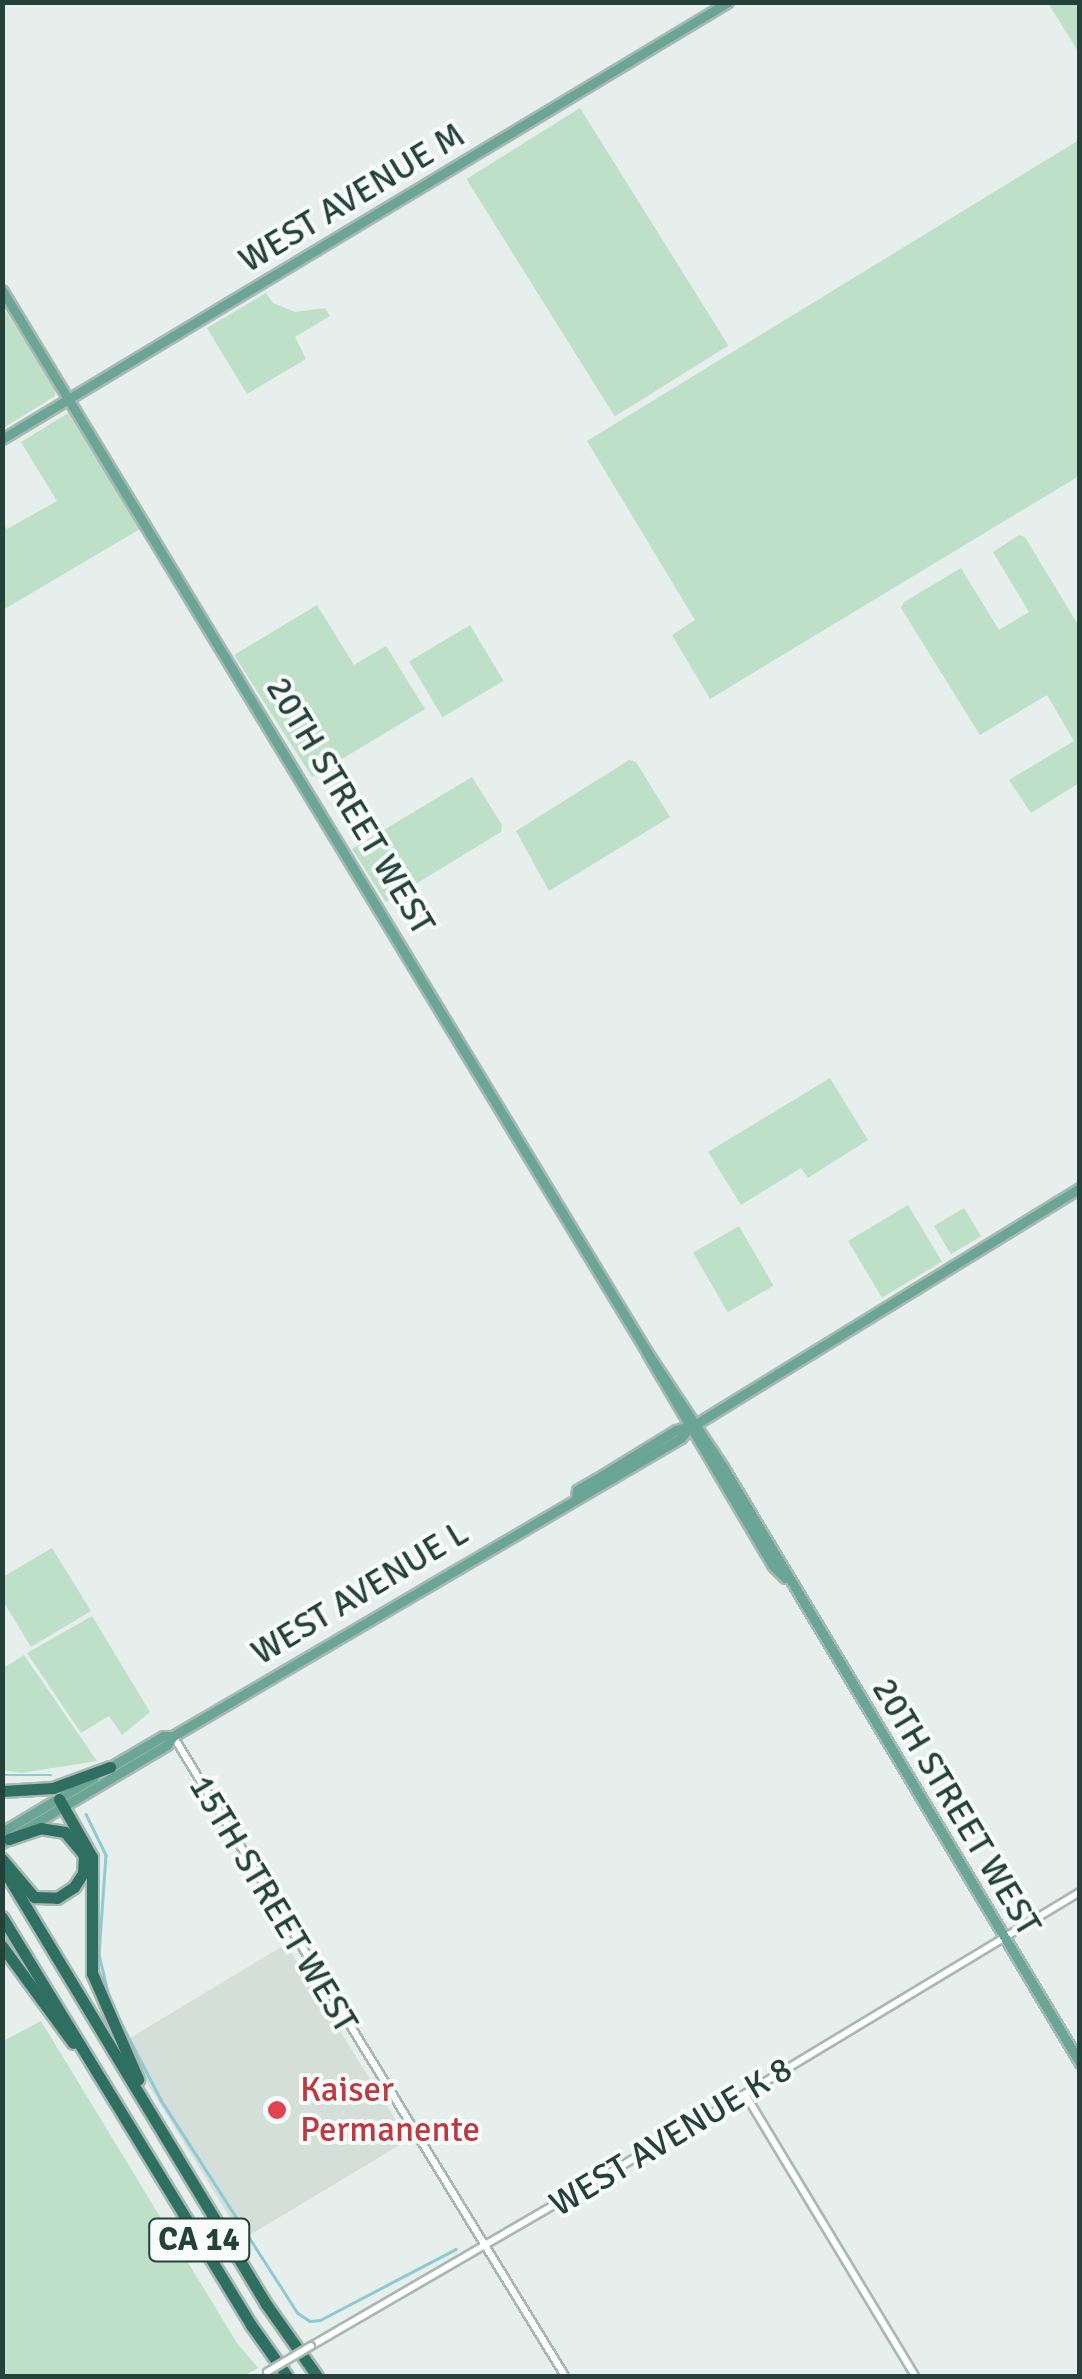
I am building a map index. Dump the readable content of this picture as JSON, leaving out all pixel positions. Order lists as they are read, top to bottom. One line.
{"streets":{"highway":["CA 14"],"main road":["WEST AVENUE M","20TH STREET WEST","WEST AVENUE L"],"street":["15TH STREET WEST","WEST AVENUE K 8"]},"crossings":[["WEST AVENUE M","20TH STREET WEST"],["20TH STREET WEST","WEST AVENUE L"],["20TH STREET WEST","WEST AVENUE K 8"],["WEST AVENUE L","15TH STREET WEST"],["15TH STREET WEST","WEST AVENUE K 8"]],"places":["Kaiser Permanente"]}
